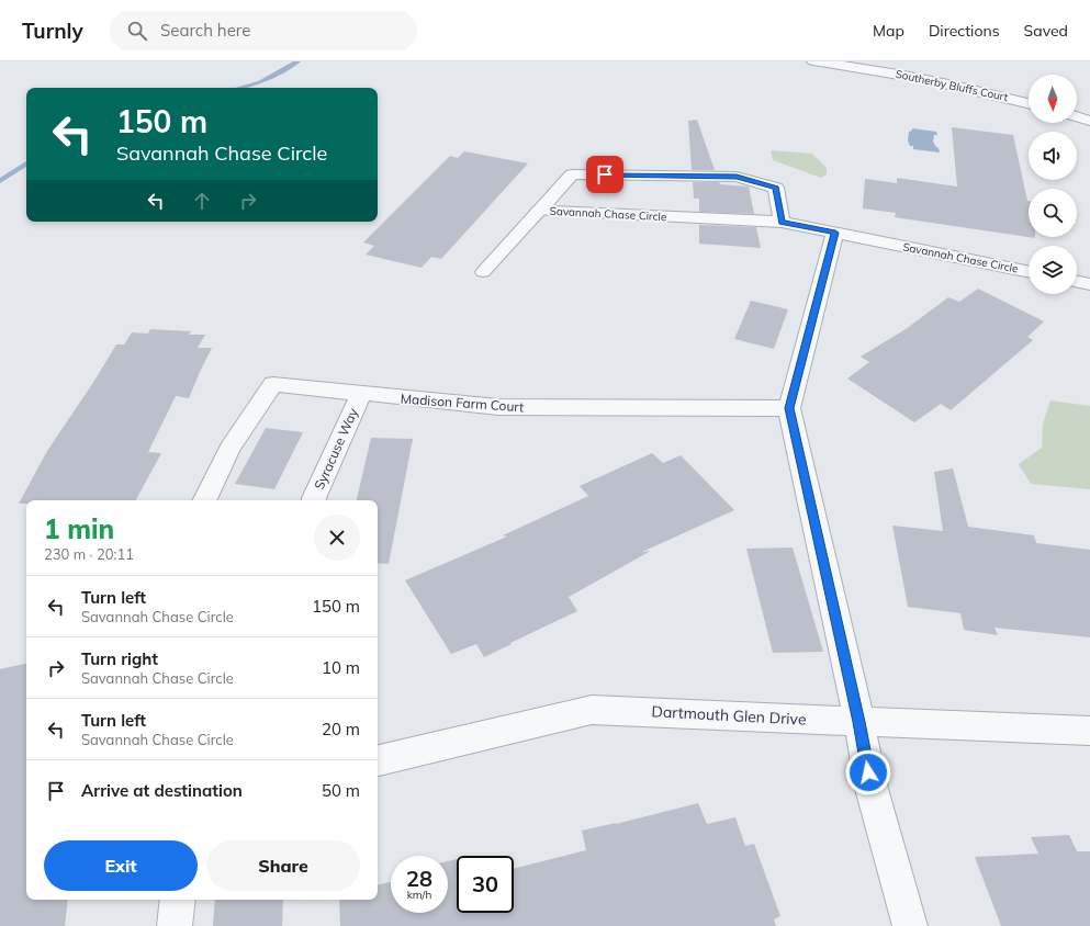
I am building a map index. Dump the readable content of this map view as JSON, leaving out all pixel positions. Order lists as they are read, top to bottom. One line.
{"streets":{"street":["Southerby Bluffs Court","Savannah Chase Circle","Madison Farm Court","Syracuse Way","Dartmouth Glen Drive"]},"crossings":[["Madison Farm Court","Syracuse Way"]],"north":"bottom","page":{"header":"Turnly","search":"Search here","nav":["Map","Directions","Saved"],"turn":["150 m","Savannah Chase Circle"],"heading":["1 min","230 m · 20:11"],"list":[{"name":"Turn left","note":"Savannah Chase Circle","value":"150 m"},{"name":"Turn right","note":"Savannah Chase Circle","value":"10 m"},{"name":"Turn left","note":"Savannah Chase Circle","value":"20 m"},{"name":"Arrive at destination","value":"50 m"}],"buttons":["Exit","Share"],"speed":"28 km/h","limit":"30"}}
